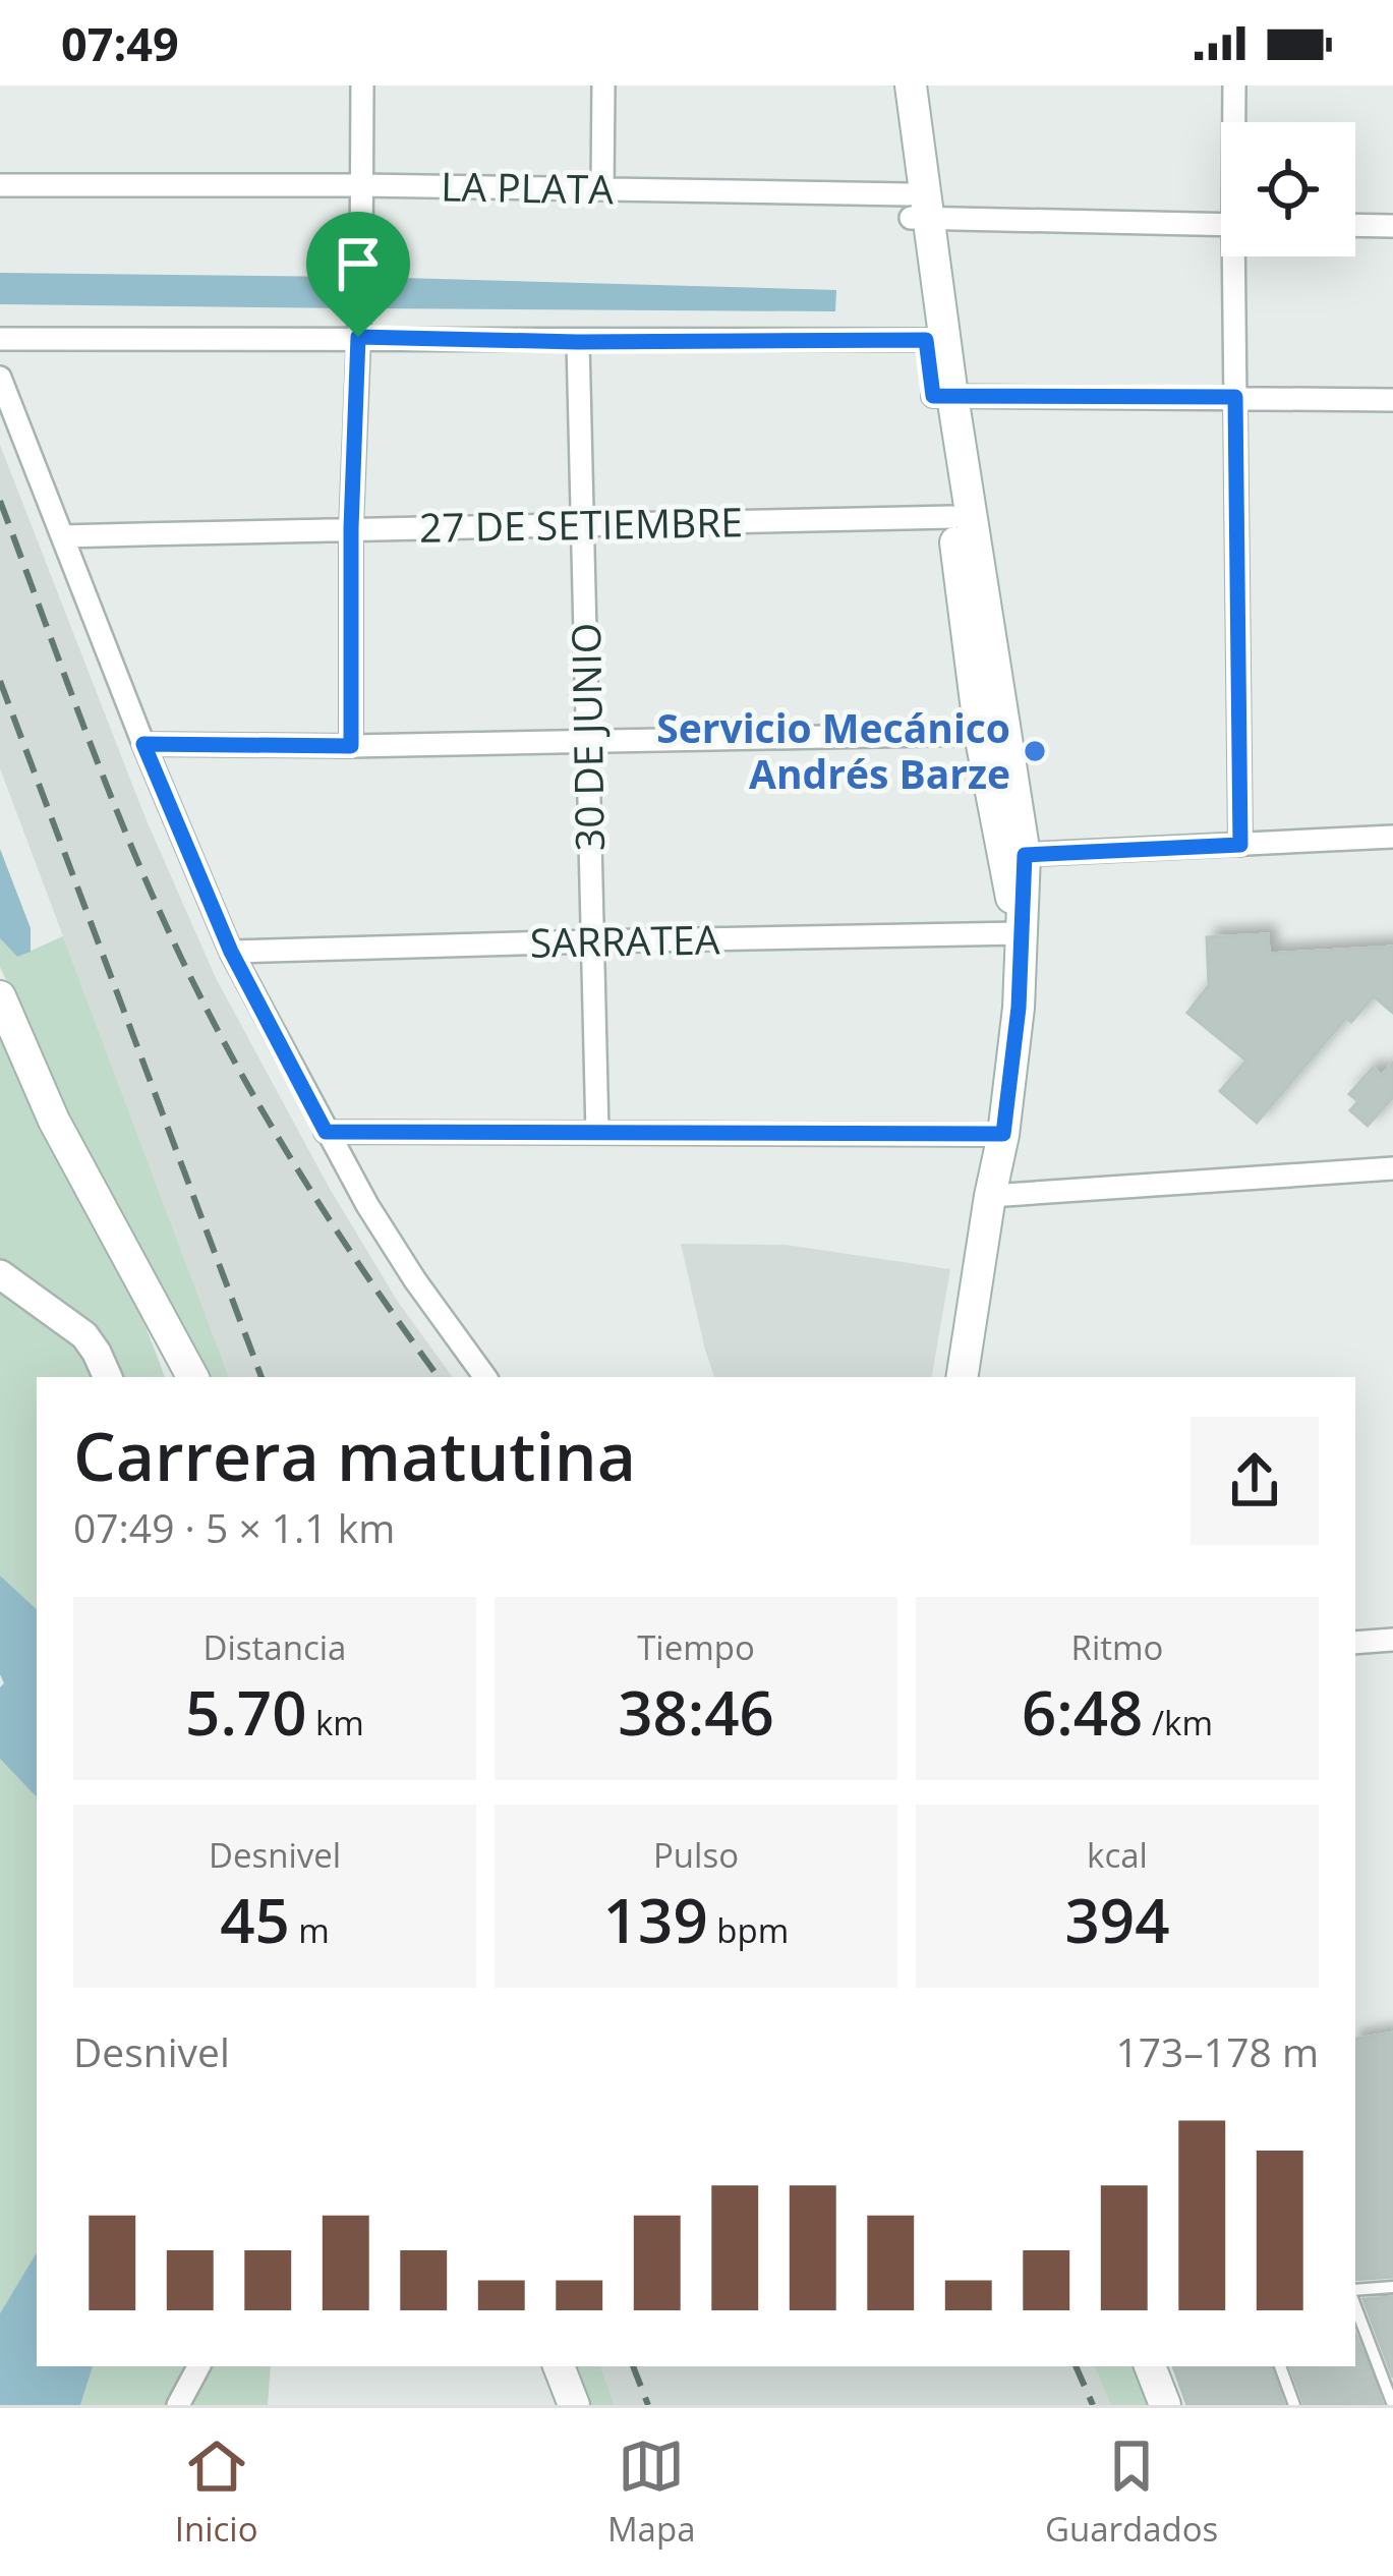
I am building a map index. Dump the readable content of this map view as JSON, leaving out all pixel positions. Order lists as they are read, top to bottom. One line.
{"streets":{"street":["LA PLATA","27 DE SETIEMBRE","30 DE JUNIO","SARRATEA"]},"crossings":[["27 DE SETIEMBRE","30 DE JUNIO"],["30 DE JUNIO","SARRATEA"]],"places":["Servicio Mecánico Andrés Barze"],"page":{"status":"07:49","heading":["Carrera matutina","07:49 · 5 × 1.1 km"],"stats":[["Distancia","5.70 km"],["Tiempo","38:46"],["Ritmo","6:48 /km"],["Desnivel","45 m"],["Pulso","139 bpm"],["kcal","394"]],"chart":["Desnivel","173–178 m"],"tabs":["Inicio","Mapa","Guardados"]}}
